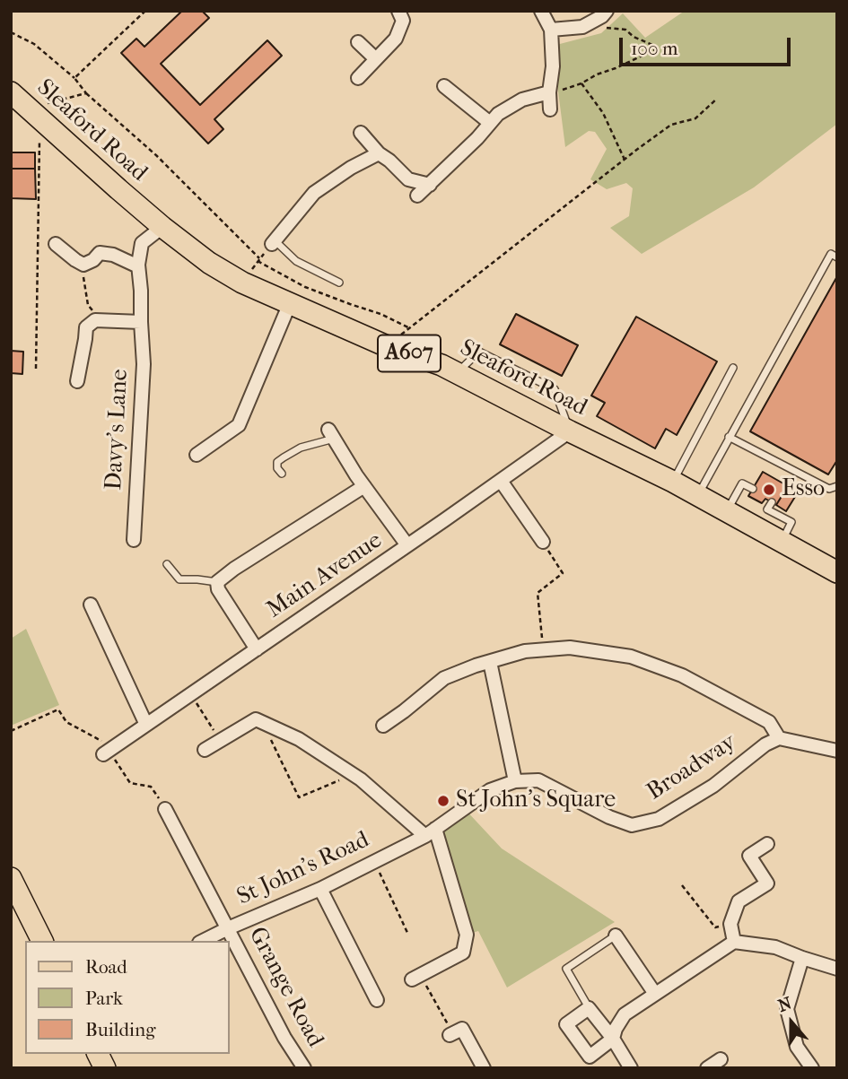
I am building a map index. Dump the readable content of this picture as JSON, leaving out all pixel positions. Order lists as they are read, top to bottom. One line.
{"streets":{"main road":["Sleaford Road","A607"],"street":["Davy's Lane","Main Avenue","Broadway","St John's Road","Grange Road"]},"crossings":[["Sleaford Road","Davy's Lane"],["Sleaford Road","Main Avenue"],["Broadway","St John's Road"],["St John's Road","Grange Road"]],"places":["Esso","St John's Square"],"legend":["Road","Park","Building"],"scale_bar":"100 m","north":"top"}
